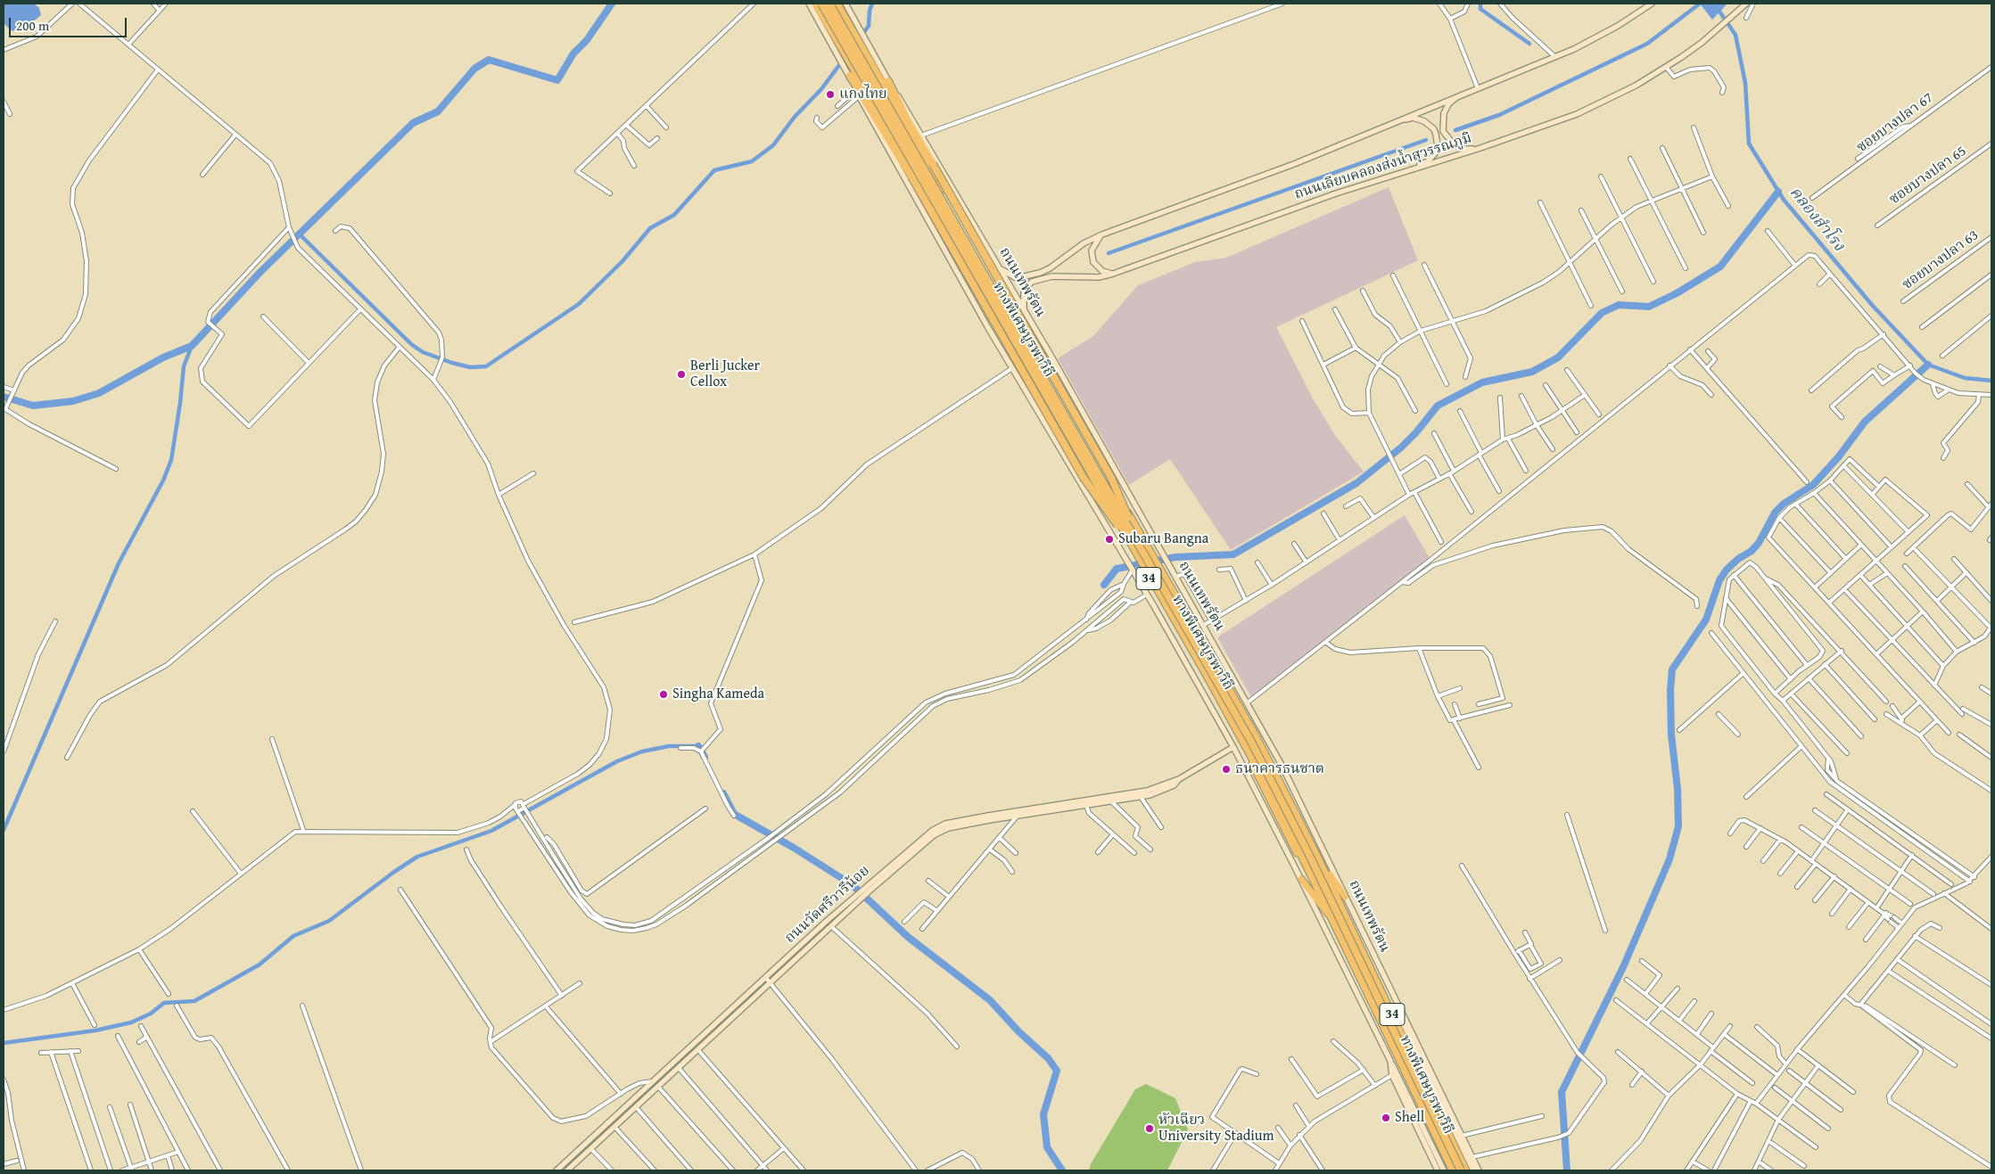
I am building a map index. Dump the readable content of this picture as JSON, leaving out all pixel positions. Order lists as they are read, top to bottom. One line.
{"streets":{"highway":["ถนนเทพรัตน","ทางพิเศษบูรพาวิถี","34"],"main road":["ถนนเลียบคลองส่งน้ำสุวรรณภูมิ","ถนนวัดศรีวารีน้อย"],"street":["ซอยบางปลา 67","ซอยบางปลา 65","ซอยบางปลา 63"]},"crossings":[["ถนนเลียบคลองส่งน้ำสุวรรณภูมิ","ถนนเทพรัตน"],["ทางพิเศษบูรพาวิถี","34"],["34","ถนนวัดศรีวารีน้อย"]],"water":["คลองสำโรง"],"places":["แกงไทย","Berli Jucker Cellox","Subaru Bangna","Singha Kameda","ธนาคารธนชาต","Shell","หัวเฉียว University Stadium"],"scale_bar":"200 m"}
